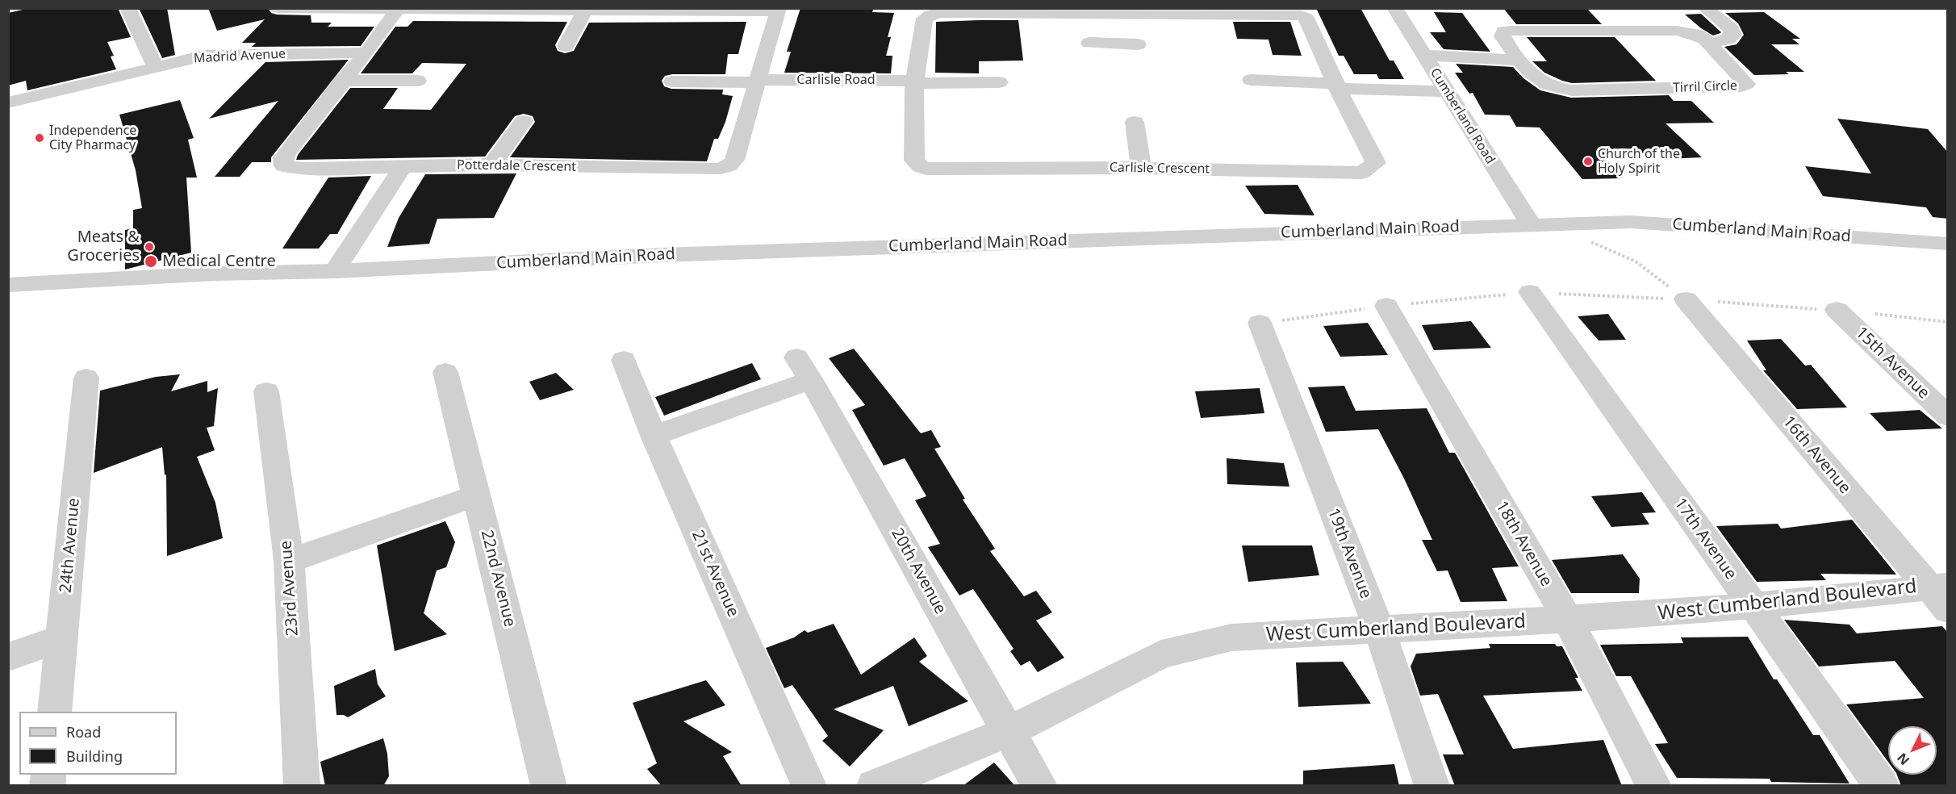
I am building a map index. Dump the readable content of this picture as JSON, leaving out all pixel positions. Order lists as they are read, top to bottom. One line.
{"streets":{"street":["Madrid Avenue","Carlisle Road","Tirril Circle","Cumberland Road","Potterdale Crescent","Carlisle Crescent","Cumberland Main Road","15th Avenue","16th Avenue","17th Avenue","18th Avenue","24th Avenue","19th Avenue","20th Avenue","21st Avenue","22nd Avenue","23rd Avenue","West Cumberland Boulevard"]},"crossings":[["Madrid Avenue","Potterdale Crescent"],["Carlisle Road","Potterdale Crescent"],["Carlisle Road","Carlisle Crescent"],["Cumberland Road","Cumberland Main Road"],["16th Avenue","West Cumberland Boulevard"],["17th Avenue","West Cumberland Boulevard"],["18th Avenue","West Cumberland Boulevard"],["19th Avenue","West Cumberland Boulevard"],["20th Avenue","21st Avenue"],["20th Avenue","West Cumberland Boulevard"]],"places":["Independence City Pharmacy","Church of the Holy Spirit","Meats & Groceries","Medical Centre"],"legend":["Road","Building"],"north":"bottom left"}
